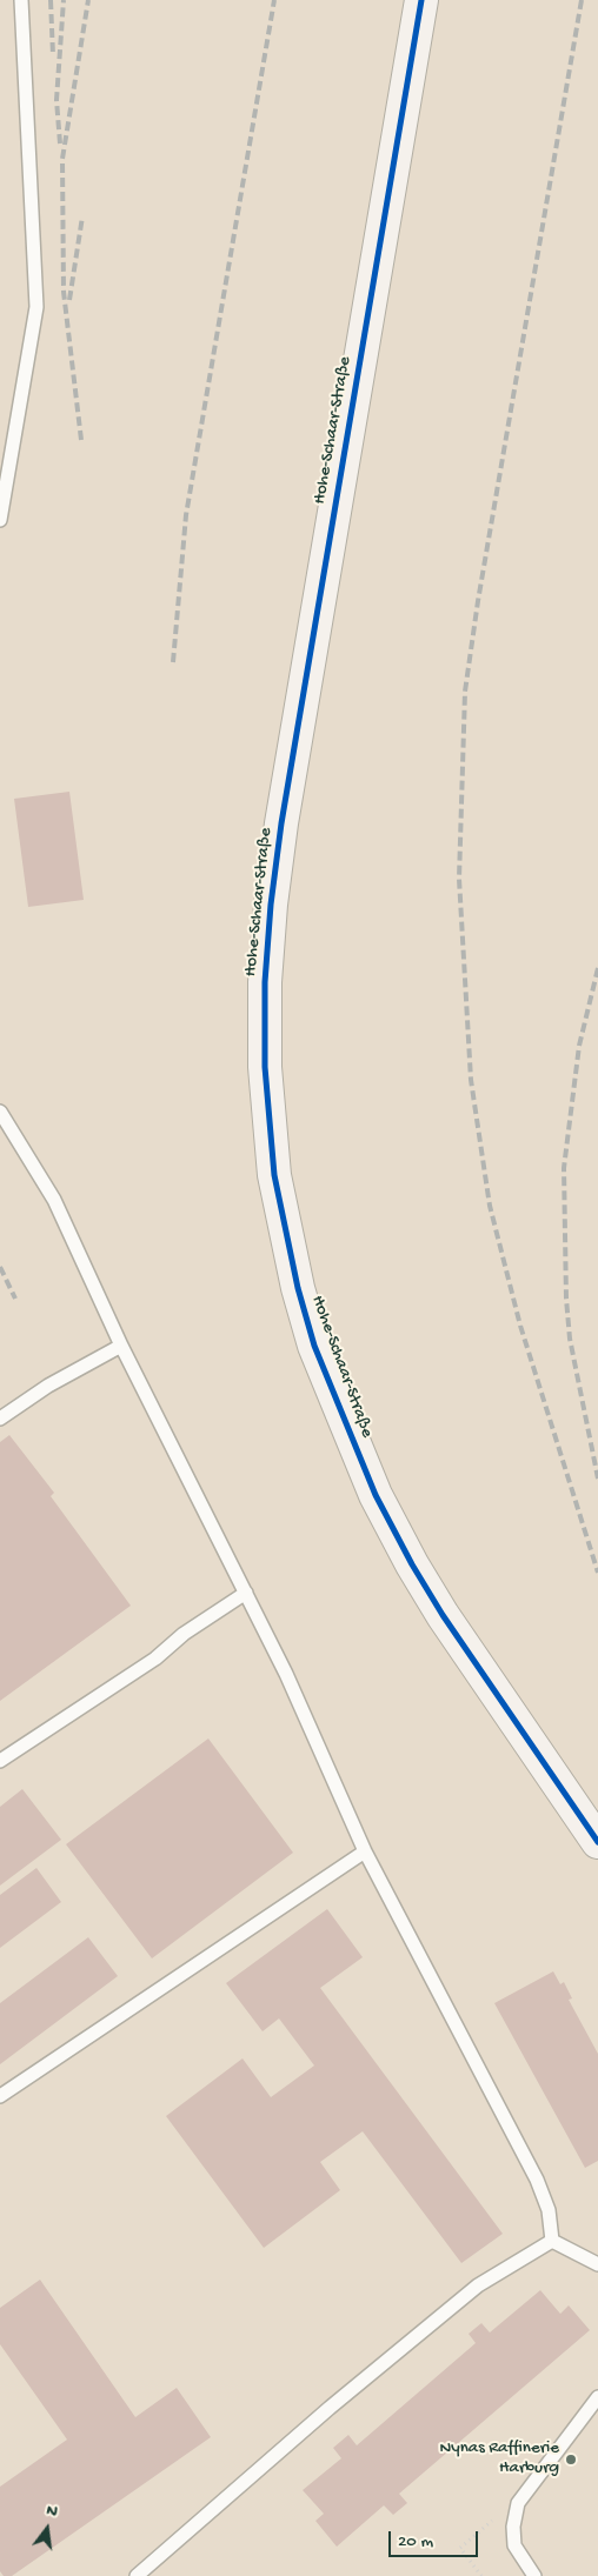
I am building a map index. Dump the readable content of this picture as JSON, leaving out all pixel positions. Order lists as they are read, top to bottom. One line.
{"streets":{"main road":["Hohe-Schaar-Straße"]},"places":["Nynas Raffinerie Harburg"],"scale_bar":"20 m","north":"top"}
